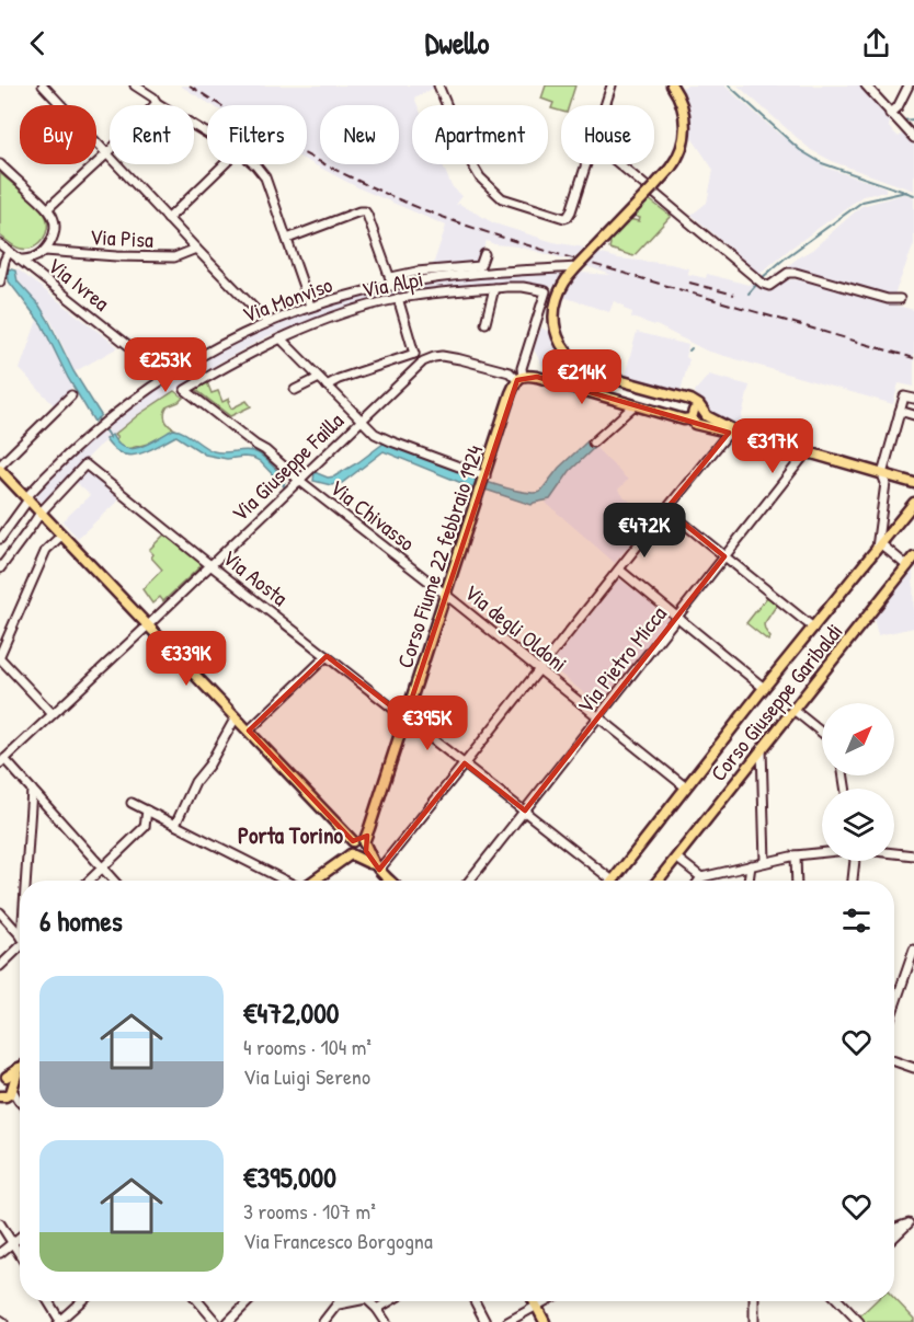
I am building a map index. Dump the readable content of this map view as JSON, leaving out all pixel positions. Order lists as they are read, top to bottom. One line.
{"streets":{"main road":["Corso Fiume 22 febbraio 1924","Corso Giuseppe Garibaldi"],"street":["Via Pisa","Via Ivrea","Via Alpi","Via Monviso","Via Giuseppe Failla","Via Chivasso","Via Aosta","Via degli Oldoni","Via Pietro Micca"]},"crossings":[["Via Pisa","Via Ivrea"],["Via Ivrea","Via Monviso"],["Via Alpi","Via Chivasso"],["Via Alpi","Corso Fiume 22 febbraio 1924"],["Via Giuseppe Failla","Via Chivasso"],["Via Giuseppe Failla","Via Aosta"],["Via Chivasso","Corso Fiume 22 febbraio 1924"],["Via Chivasso","Via degli Oldoni"],["Corso Fiume 22 febbraio 1924","Via Aosta"],["Corso Fiume 22 febbraio 1924","Via degli Oldoni"],["Via Aosta","Via Pietro Micca"],["Via degli Oldoni","Via Pietro Micca"],["Via degli Oldoni","Corso Giuseppe Garibaldi"]],"districts":["Porta Torino"],"north":"top right","page":{"header":"Dwello","chip":["Buy","Rent","Filters","New","Apartment","House"],"price":["€253K","€214K","€317K","€472K","€339K","€395K"],"heading":"6 homes","list":[{"name":"€472,000","note":"4 rooms · 104 m² · Via Luigi Sereno"},{"name":"€395,000","note":"3 rooms · 107 m² · Via Francesco Borgogna"}]}}
